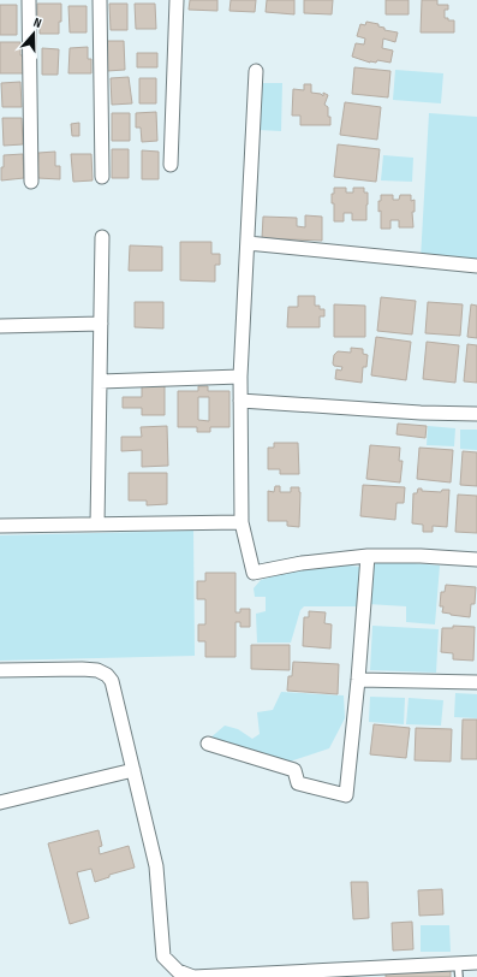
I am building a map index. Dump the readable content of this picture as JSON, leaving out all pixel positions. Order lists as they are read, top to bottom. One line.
{"north":"top"}
